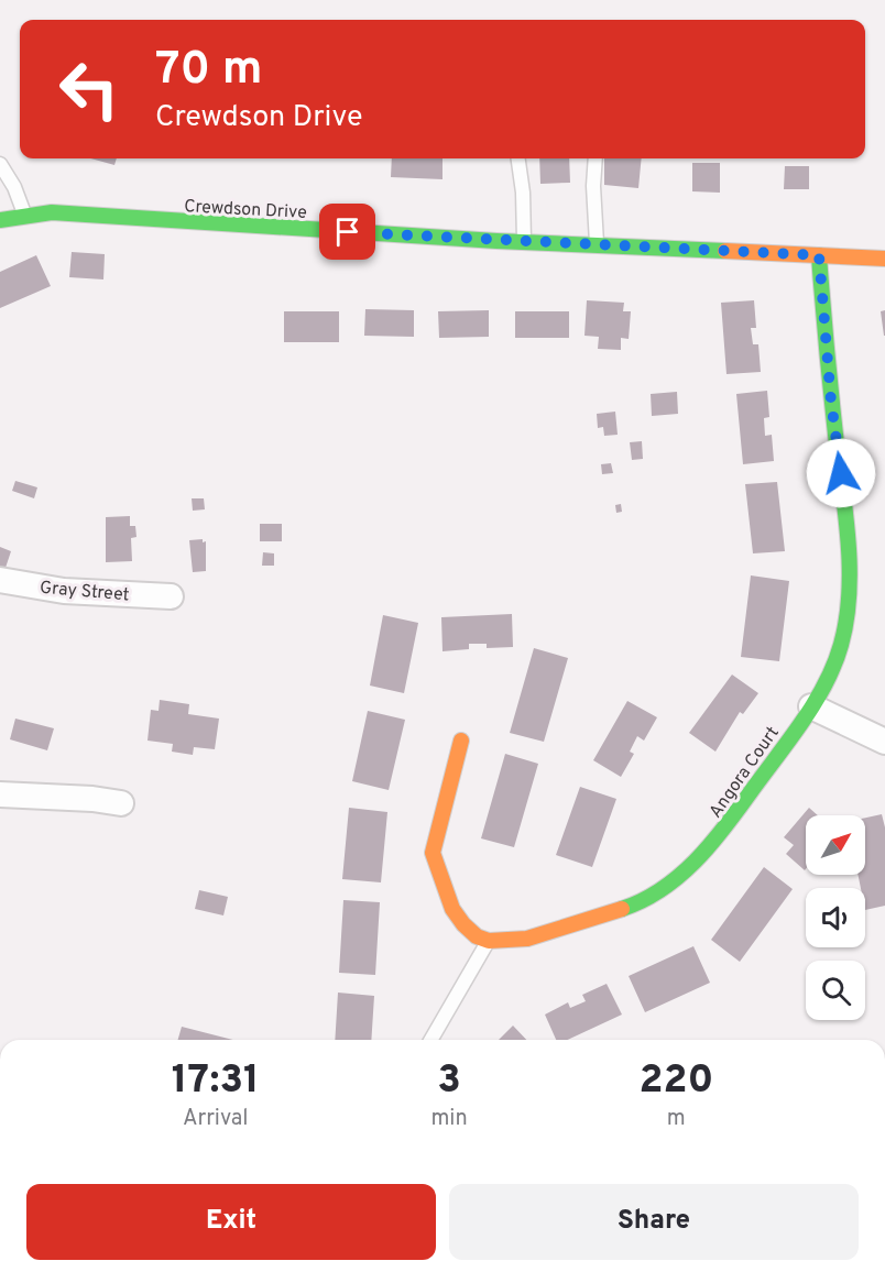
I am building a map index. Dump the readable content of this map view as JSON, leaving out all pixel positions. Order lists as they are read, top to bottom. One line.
{"streets":{"street":["Crewdson Drive","Gray Street","Angora Court"]},"crossings":[["Crewdson Drive","Angora Court"]],"north":"top right","page":{"turn":["70 m","Crewdson Drive"],"eta":["17:31","Arrival","3","min","220","m"],"buttons":["Exit","Share"]}}
